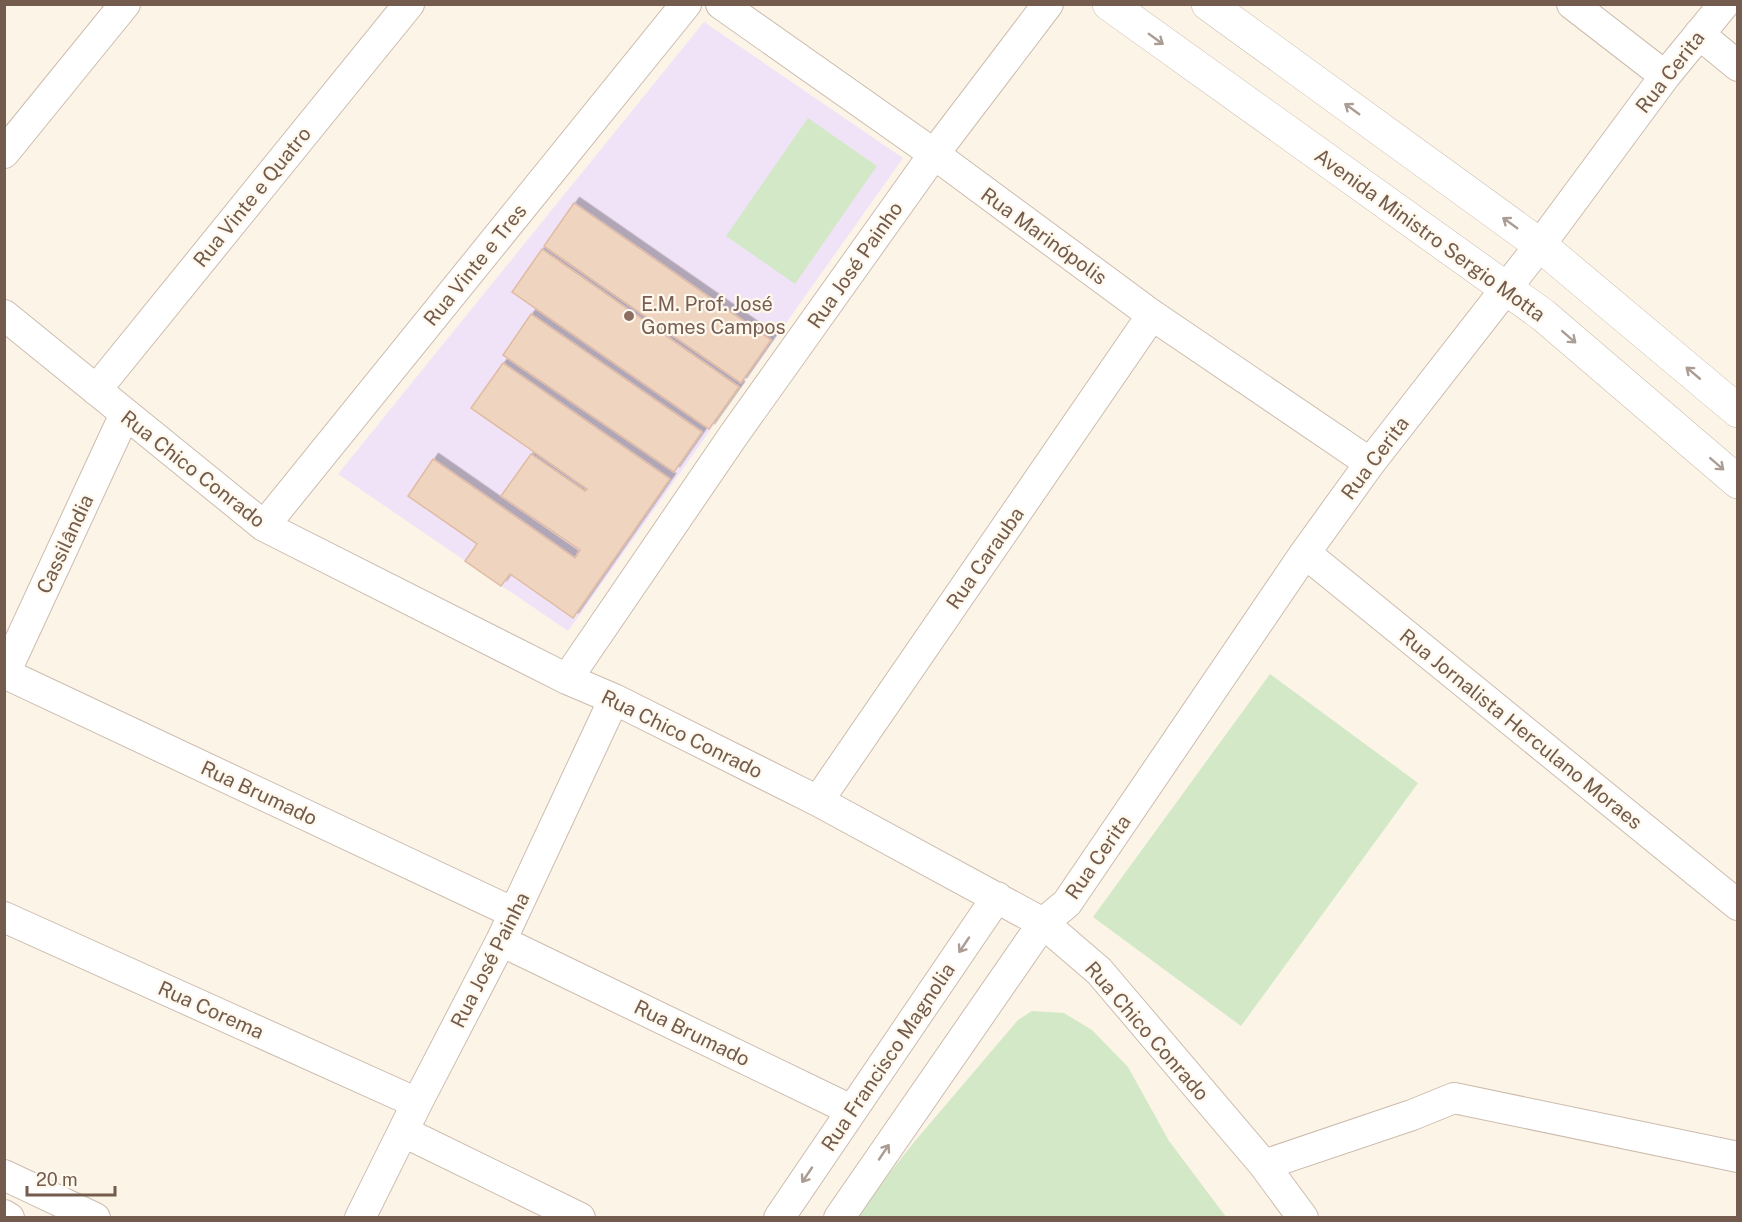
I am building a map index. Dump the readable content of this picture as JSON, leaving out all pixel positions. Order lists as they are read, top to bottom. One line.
{"streets":{"street":["Rua Cerita","Rua Vinte e Quatro","Avenida Ministro Sergio Motta","Rua Marinópolis","Rua Vinte e Tres","Rua José Painho","Rua Chico Conrado","Cassilândia","Rua Carauba","Rua Jornalista Herculano Moraes","Rua Brumado","Rua José Painha","Rua Corema","Rua Francisco Magnolia"]},"crossings":[["Rua Cerita","Avenida Ministro Sergio Motta"],["Rua Cerita","Rua Marinópolis"],["Rua Cerita","Rua Chico Conrado"],["Rua Cerita","Rua Jornalista Herculano Moraes"],["Rua Vinte e Quatro","Rua Chico Conrado"],["Rua Marinópolis","Rua José Painho"],["Rua Marinópolis","Rua Carauba"],["Rua Vinte e Tres","Rua Chico Conrado"],["Rua José Painho","Rua Chico Conrado"],["Rua Chico Conrado","Cassilândia"],["Rua Chico Conrado","Rua Carauba"],["Rua Chico Conrado","Rua José Painha"],["Rua Chico Conrado","Rua Francisco Magnolia"],["Cassilândia","Rua Brumado"],["Rua Brumado","Rua José Painha"],["Rua Brumado","Rua Francisco Magnolia"],["Rua José Painha","Rua Corema"]],"places":["E.M. Prof. José Gomes Campos"],"scale_bar":"20 m"}
